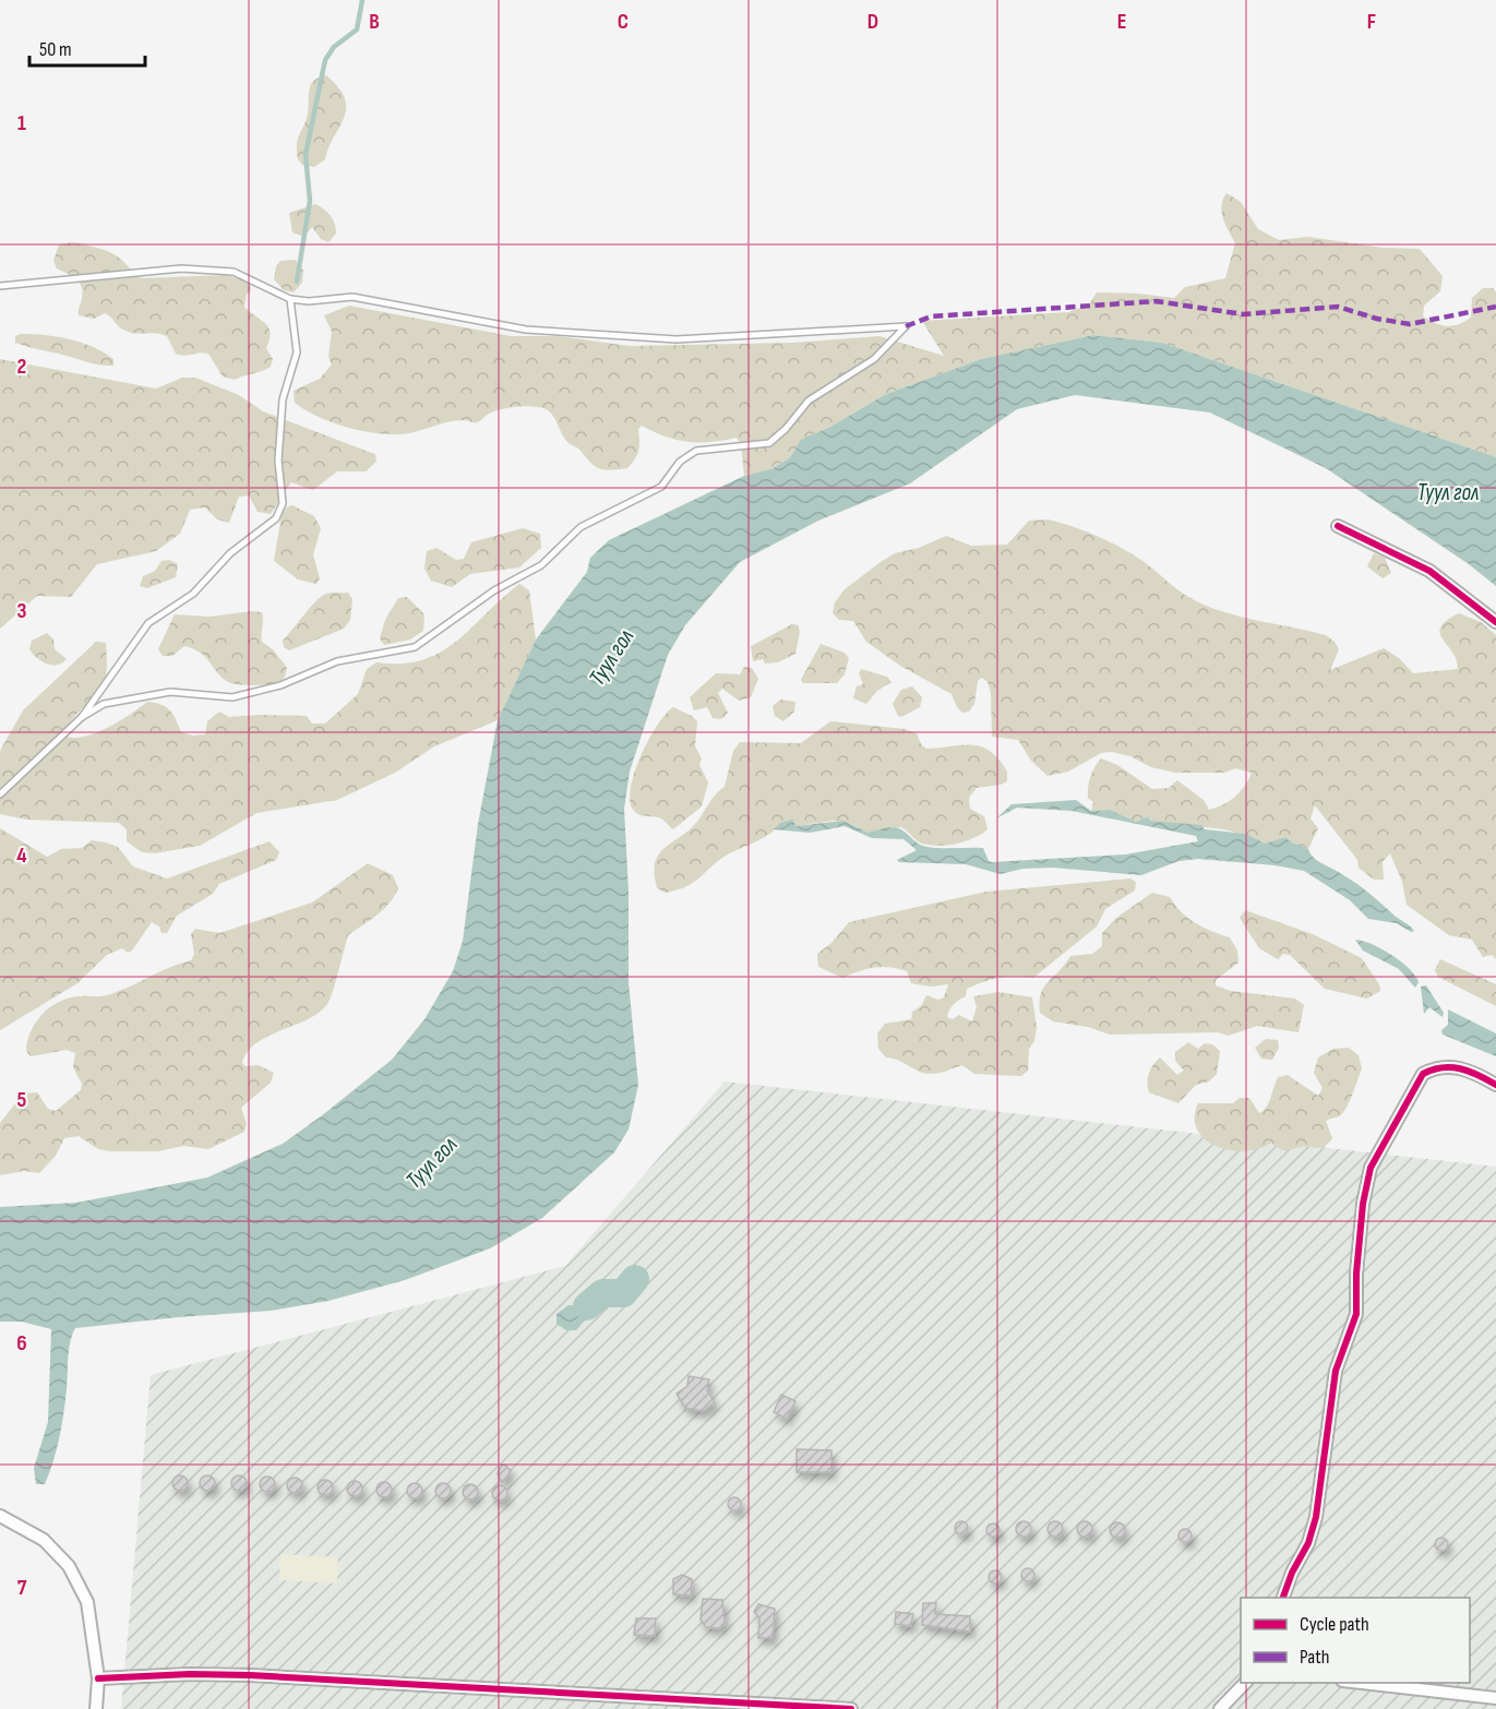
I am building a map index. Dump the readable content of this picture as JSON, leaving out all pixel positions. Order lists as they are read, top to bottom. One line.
{"water":["Туул гол"],"legend":["Cycle path","Path"],"scale_bar":"50 m","grid":{"columns":["B","C","D","E","F"],"rows":["1","2","3","4","5","6","7"]}}
